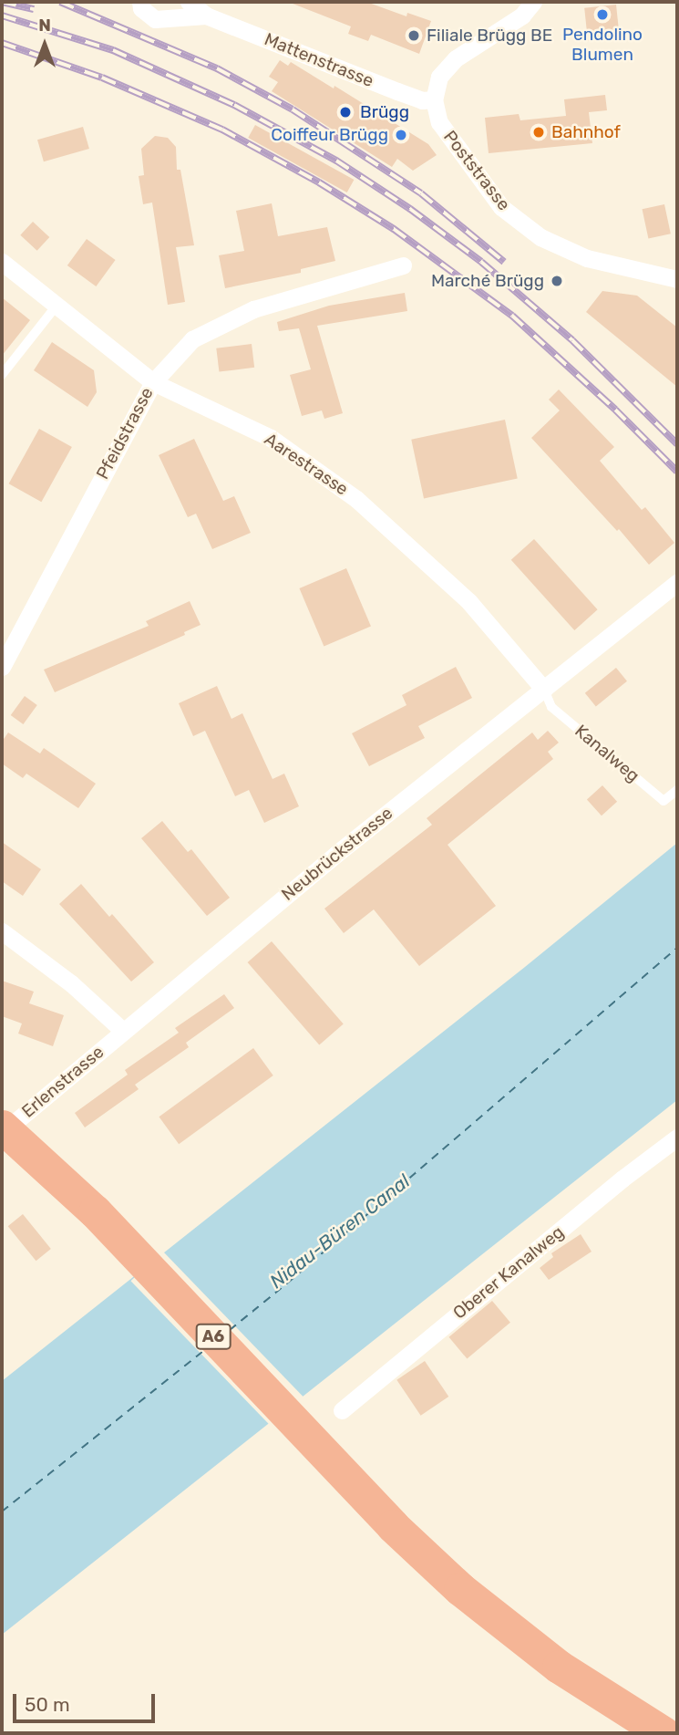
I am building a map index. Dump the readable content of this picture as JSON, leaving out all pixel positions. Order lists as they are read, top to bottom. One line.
{"streets":{"highway":["A6"],"street":["Mattenstrasse","Poststrasse","Pfeidstrasse","Aarestrasse","Neubrückstrasse","Erlenstrasse","Oberer Kanalweg"],"lane":["Kanalweg"]},"crossings":[["Mattenstrasse","Poststrasse"],["Pfeidstrasse","Aarestrasse"],["Aarestrasse","Kanalweg"],["Aarestrasse","Neubrückstrasse"],["Kanalweg","Neubrückstrasse"],["Neubrückstrasse","Erlenstrasse"],["Erlenstrasse","A6"]],"water":["Nidau-Büren Canal"],"places":["Pendolino Blumen","Filiale Brügg BE","Brügg","Bahnhof","Coiffeur Brügg","Marché Brügg"],"scale_bar":"50 m","north":"top"}
